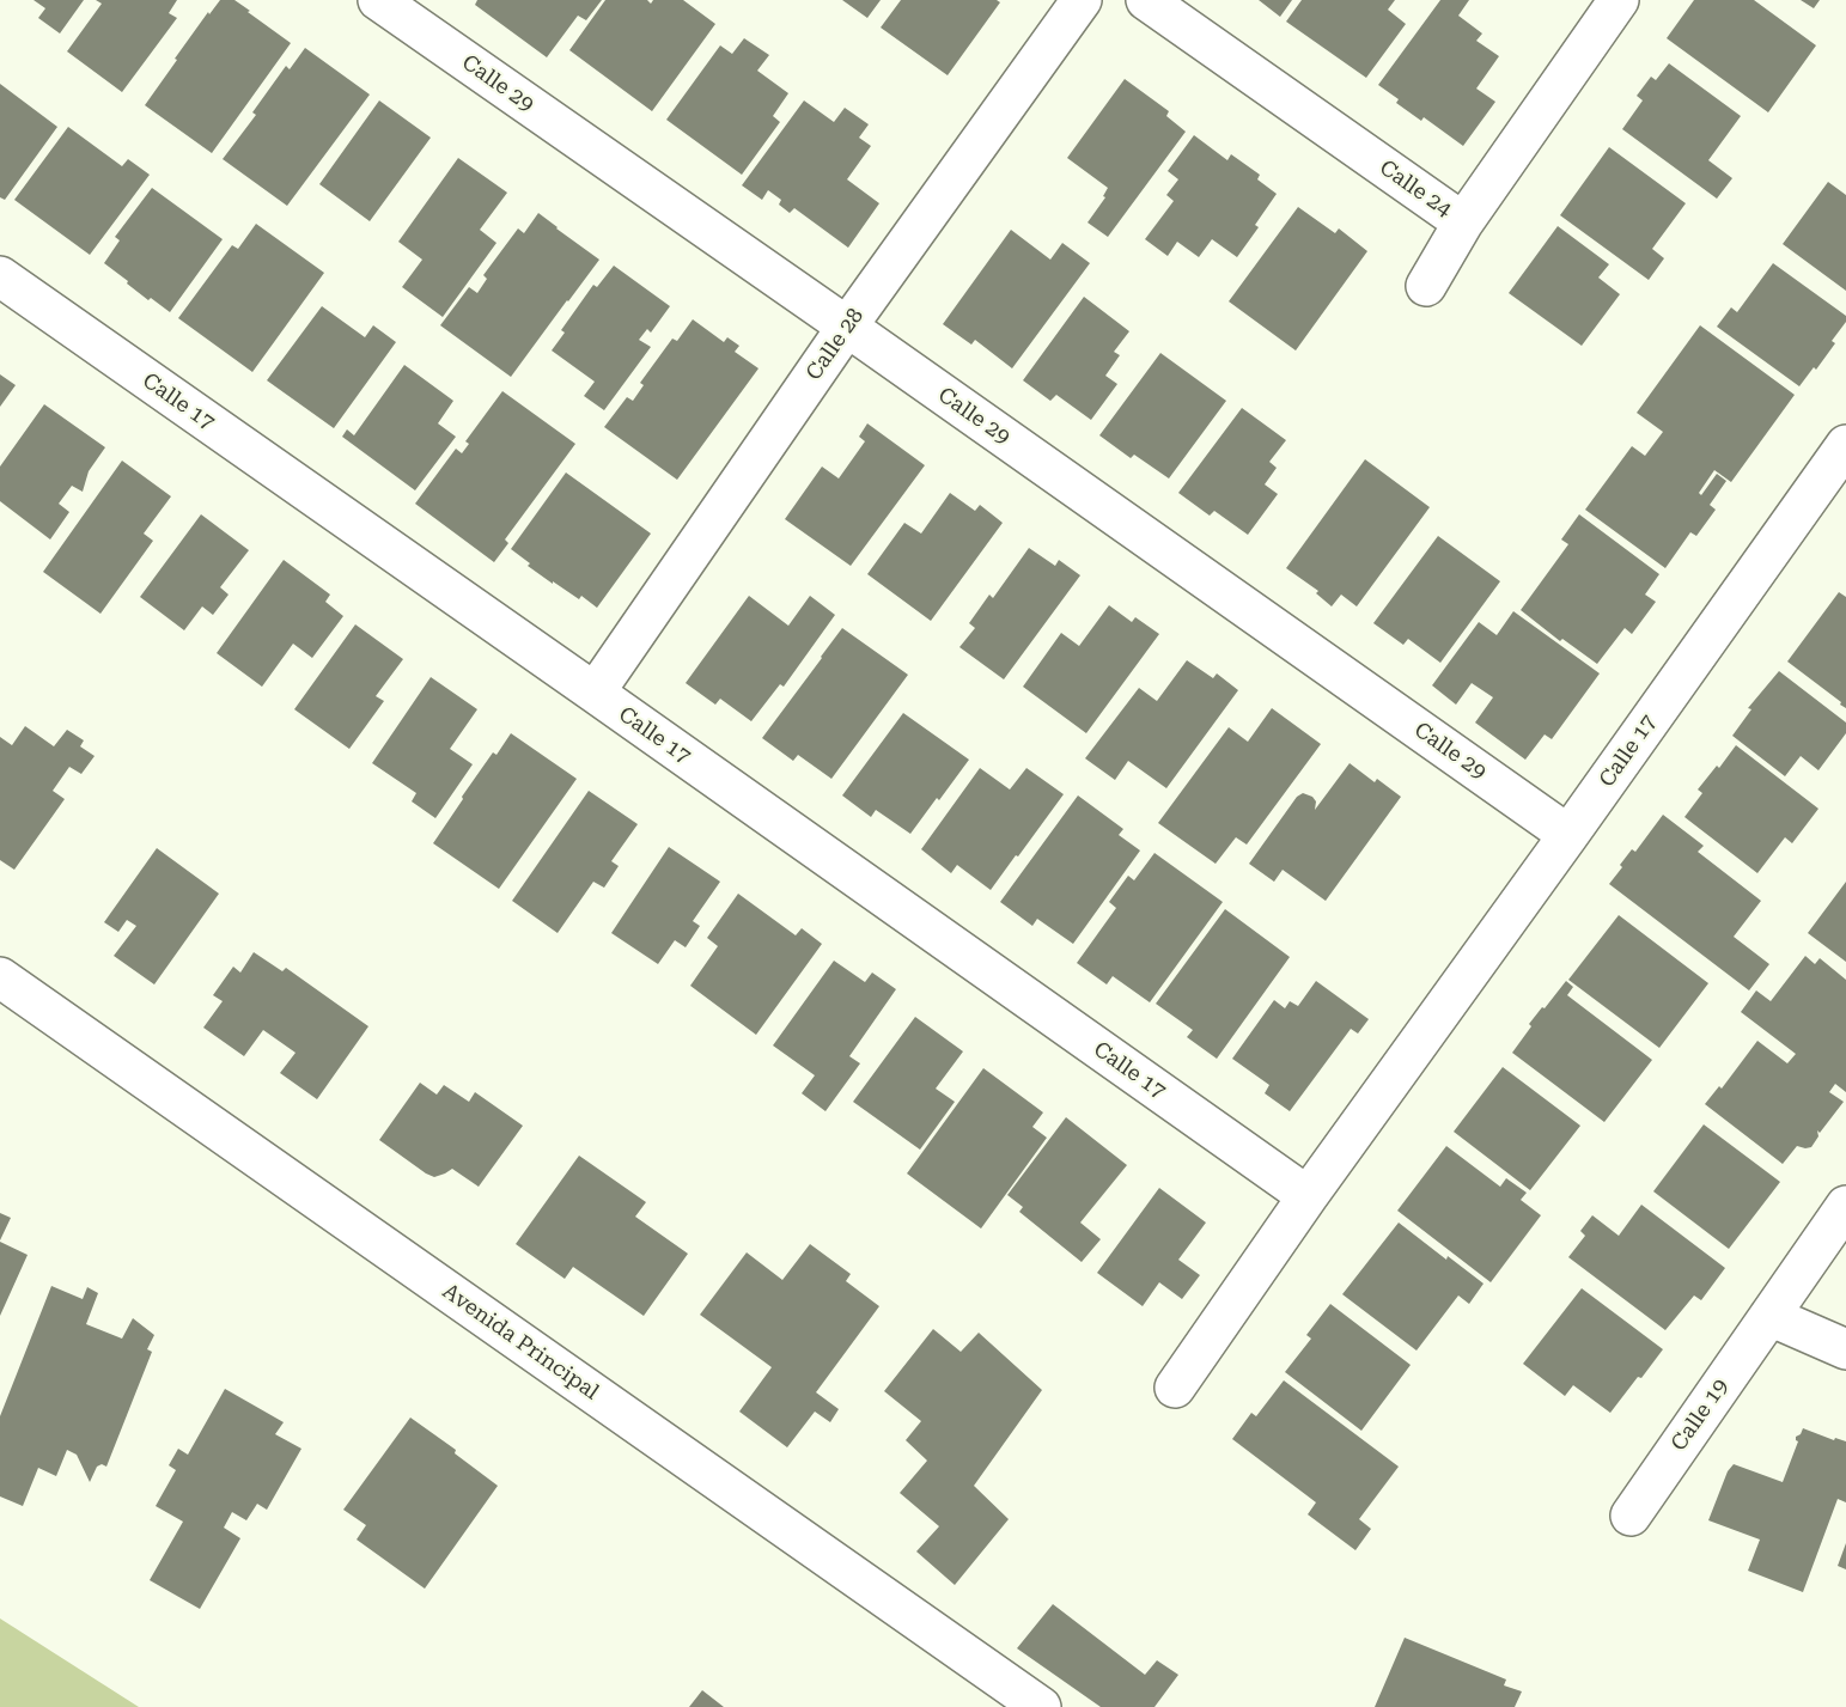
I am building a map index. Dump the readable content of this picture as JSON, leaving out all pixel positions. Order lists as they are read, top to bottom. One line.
{"streets":{"street":["Calle 29","Calle 24","Calle 28","Calle 17","Avenida Principal","Calle 19"]},"crossings":[["Calle 29","Calle 28"],["Calle 29","Calle 17"],["Calle 28","Calle 17"]]}
